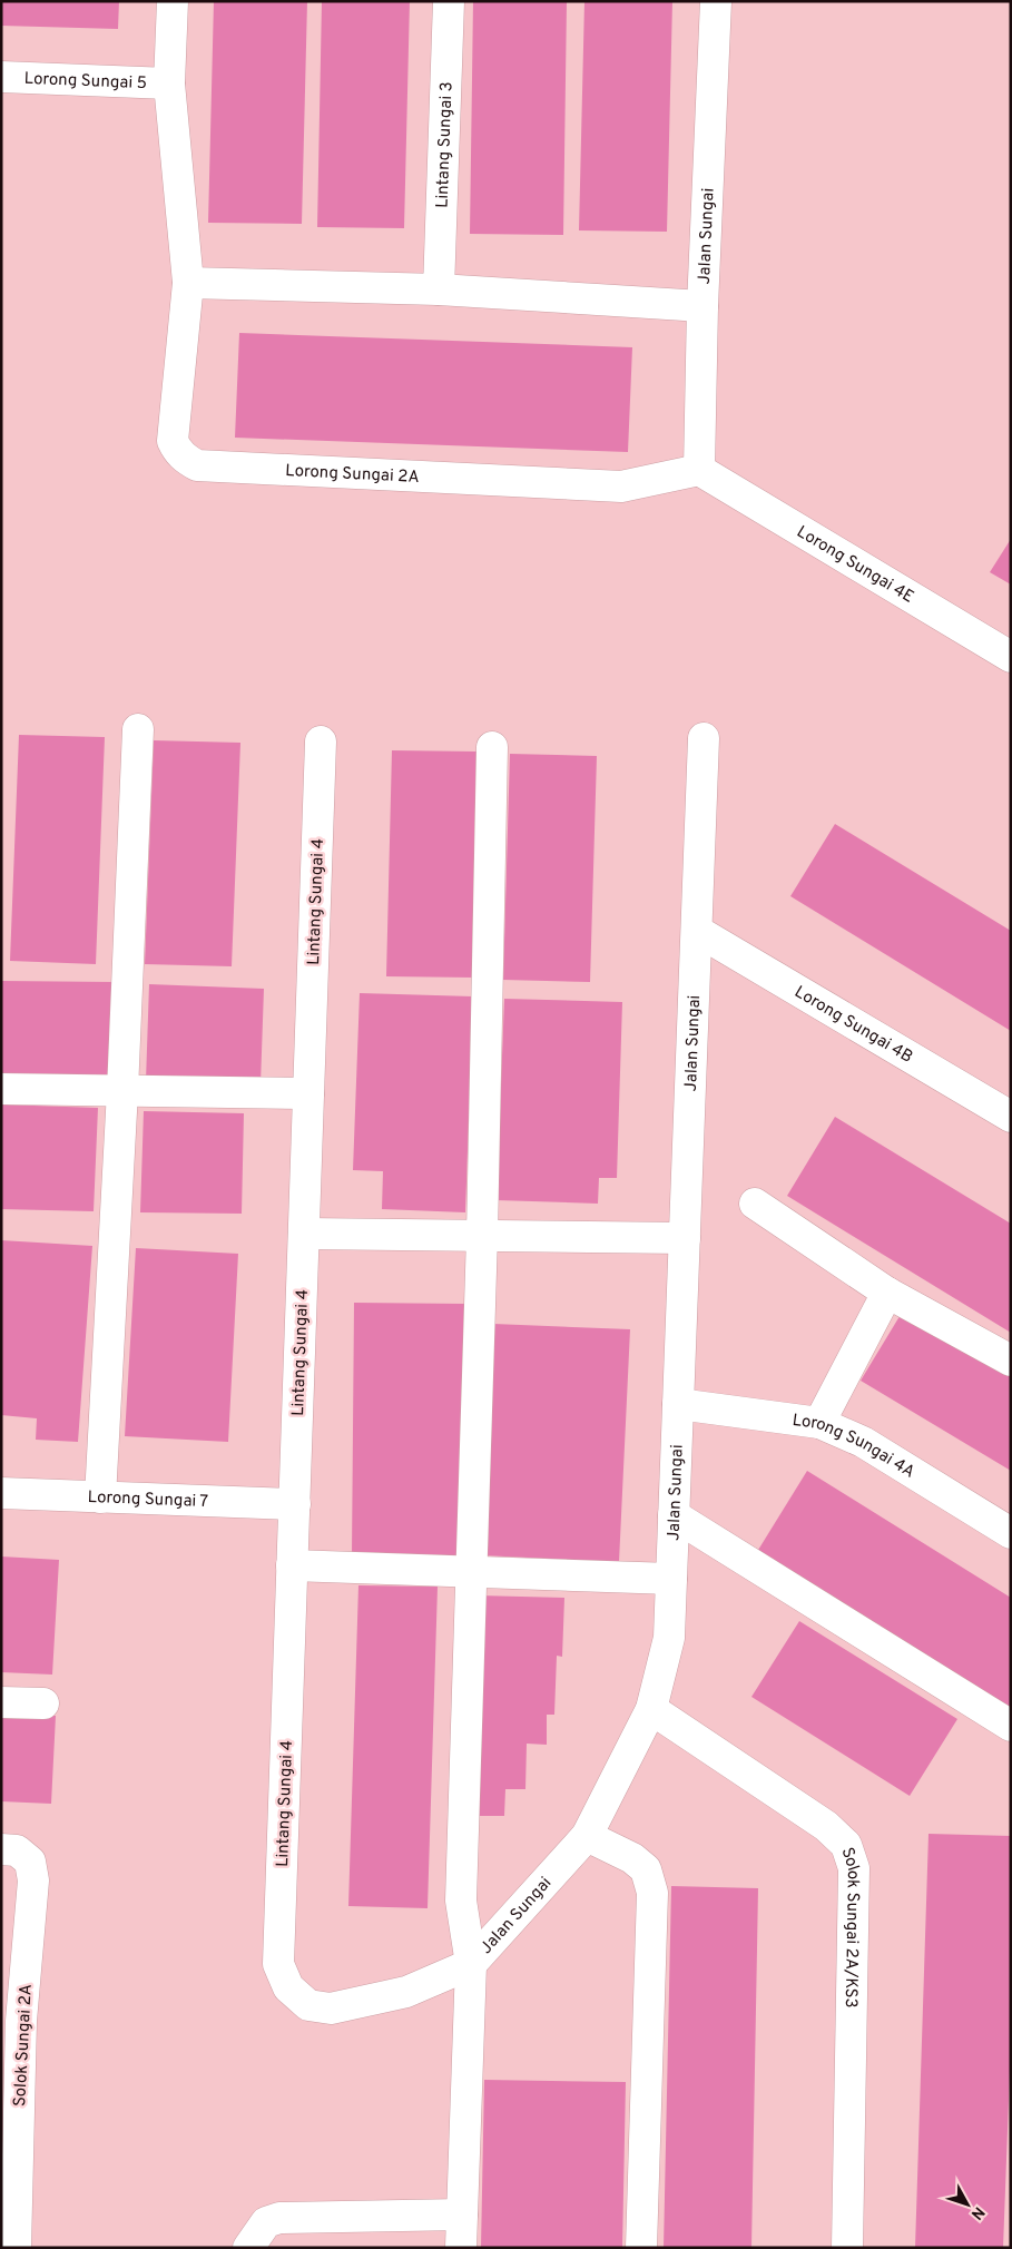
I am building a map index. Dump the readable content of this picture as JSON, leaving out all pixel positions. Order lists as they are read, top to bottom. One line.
{"streets":{"street":["Lorong Sungai 5","Lintang Sungai 3","Jalan Sungai","Lorong Sungai 2A","Lorong Sungai 4E","Lintang Sungai 4","Lorong Sungai 4B","Lorong Sungai 4A","Lorong Sungai 7","Solok Sungai 2A/KS3","Solok Sungai 2A"]},"crossings":[["Lorong Sungai 5","Lorong Sungai 2A"],["Jalan Sungai","Lorong Sungai 2A"],["Jalan Sungai","Lorong Sungai 4E"],["Jalan Sungai","Lintang Sungai 4"],["Jalan Sungai","Lorong Sungai 4B"],["Jalan Sungai","Lorong Sungai 4A"],["Jalan Sungai","Solok Sungai 2A/KS3"],["Lorong Sungai 2A","Lorong Sungai 4E"],["Lintang Sungai 4","Lorong Sungai 7"]],"north":"bottom right"}
